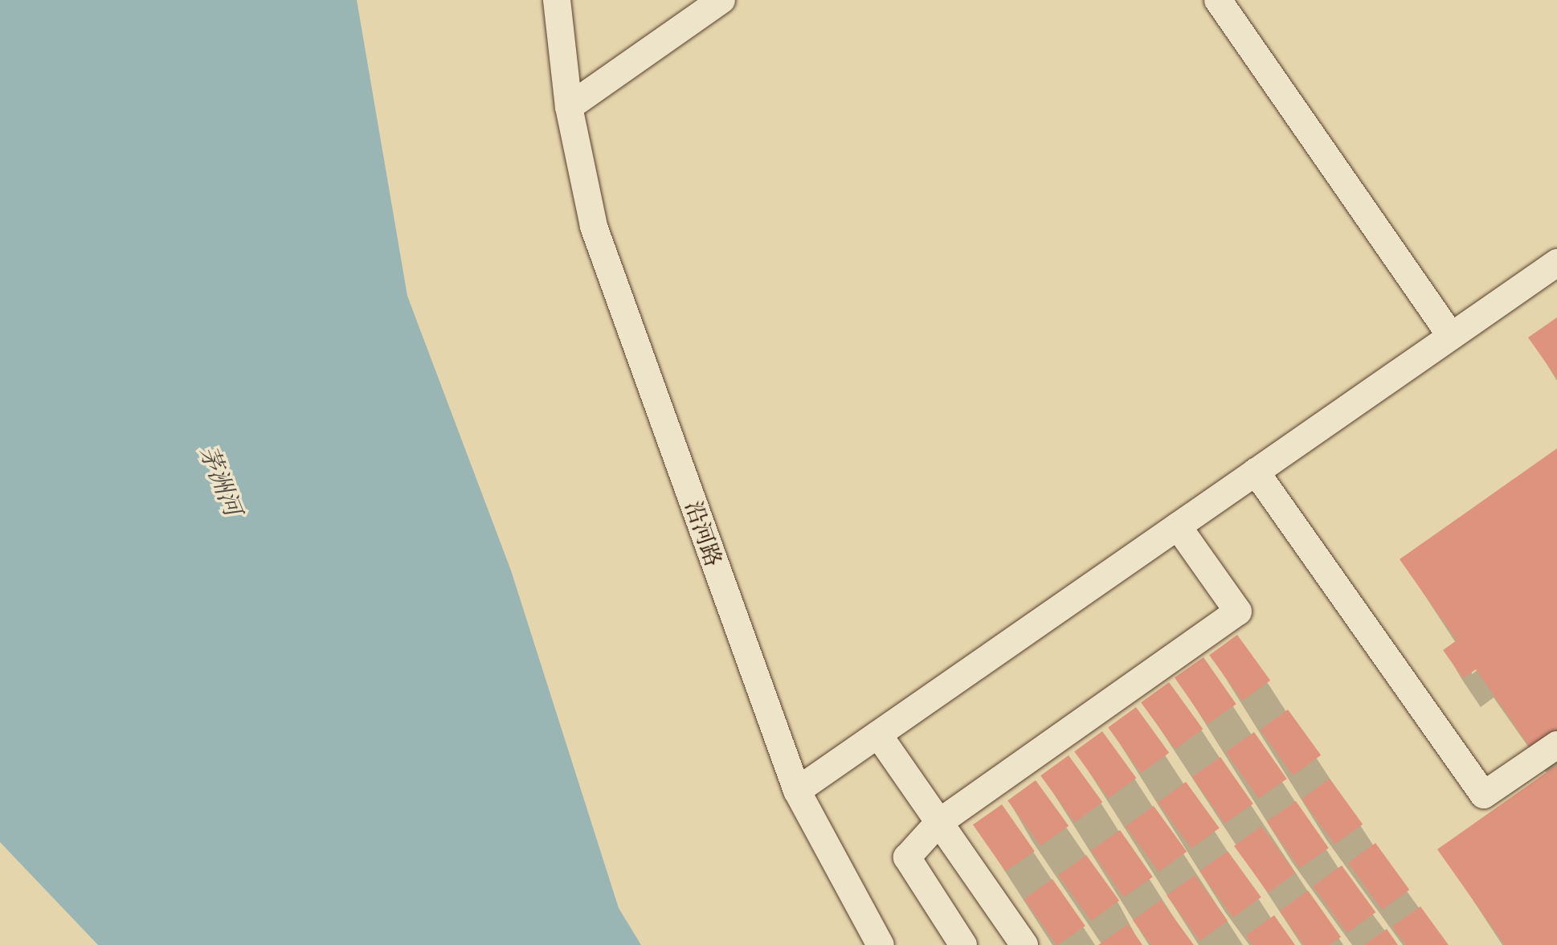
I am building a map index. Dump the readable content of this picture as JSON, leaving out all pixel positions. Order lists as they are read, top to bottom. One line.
{"streets":{"street":["沿河路"]},"water":["茅洲河"]}
